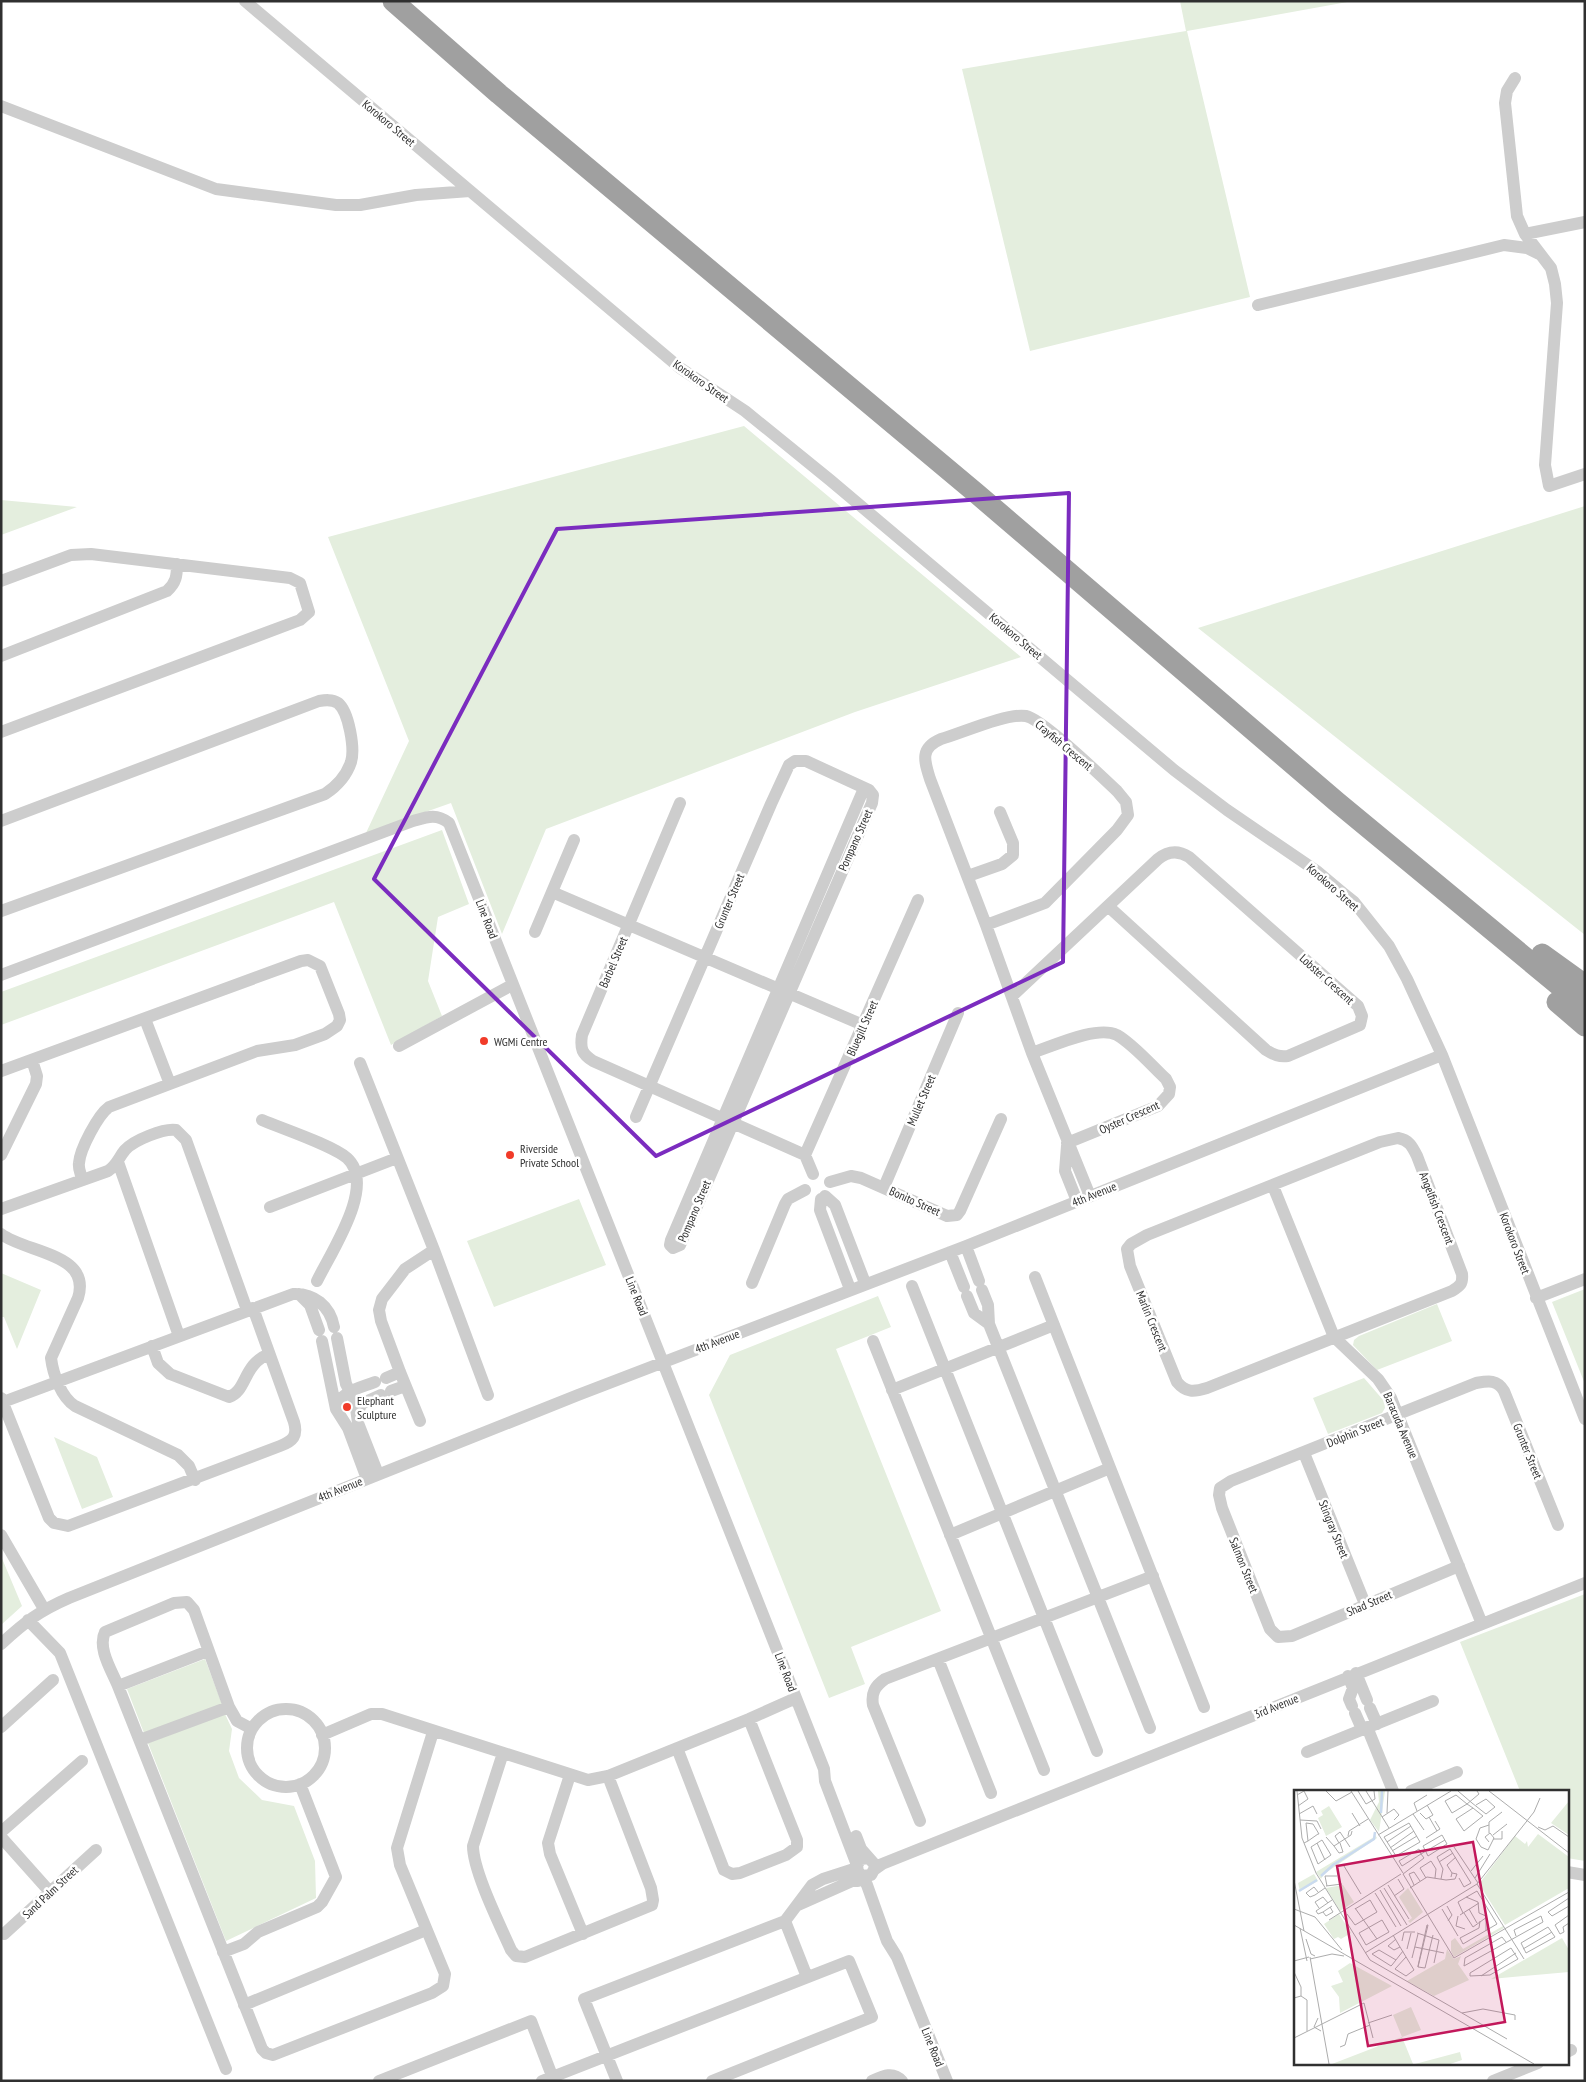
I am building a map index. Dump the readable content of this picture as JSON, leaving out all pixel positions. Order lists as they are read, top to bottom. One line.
{"streets":{"street":["Korokoro Street","Crayfish Crescent","Pompano Street","Grunter Street","Line Road","Barbel Street","Lobster Crescent","Bluegill Street","Mullet Street","Oyster Crescent","4th Avenue","Bonito Street","Angelfish Crescent","Marlin Crescent","Baracuda Avenue","Dolphin Street","Stingray Street","Salmon Street","Shad Street","3rd Avenue","Sand Palm Street"]},"crossings":[["Korokoro Street","4th Avenue"],["Crayfish Crescent","Lobster Crescent"],["Crayfish Crescent","Oyster Crescent"],["Crayfish Crescent","4th Avenue"],["Pompano Street","Grunter Street"],["Grunter Street","Barbel Street"],["Grunter Street","Dolphin Street"],["Line Road","4th Avenue"],["Line Road","3rd Avenue"],["Mullet Street","Bonito Street"],["Angelfish Crescent","Marlin Crescent"],["Angelfish Crescent","Baracuda Avenue"],["Marlin Crescent","Baracuda Avenue"],["Baracuda Avenue","Dolphin Street"],["Baracuda Avenue","Shad Street"],["Baracuda Avenue","3rd Avenue"],["Dolphin Street","Stingray Street"],["Dolphin Street","Salmon Street"],["Stingray Street","Shad Street"],["Salmon Street","Shad Street"]],"places":["WGMi Centre","Riverside Private School","Elephant Sculpture"]}
